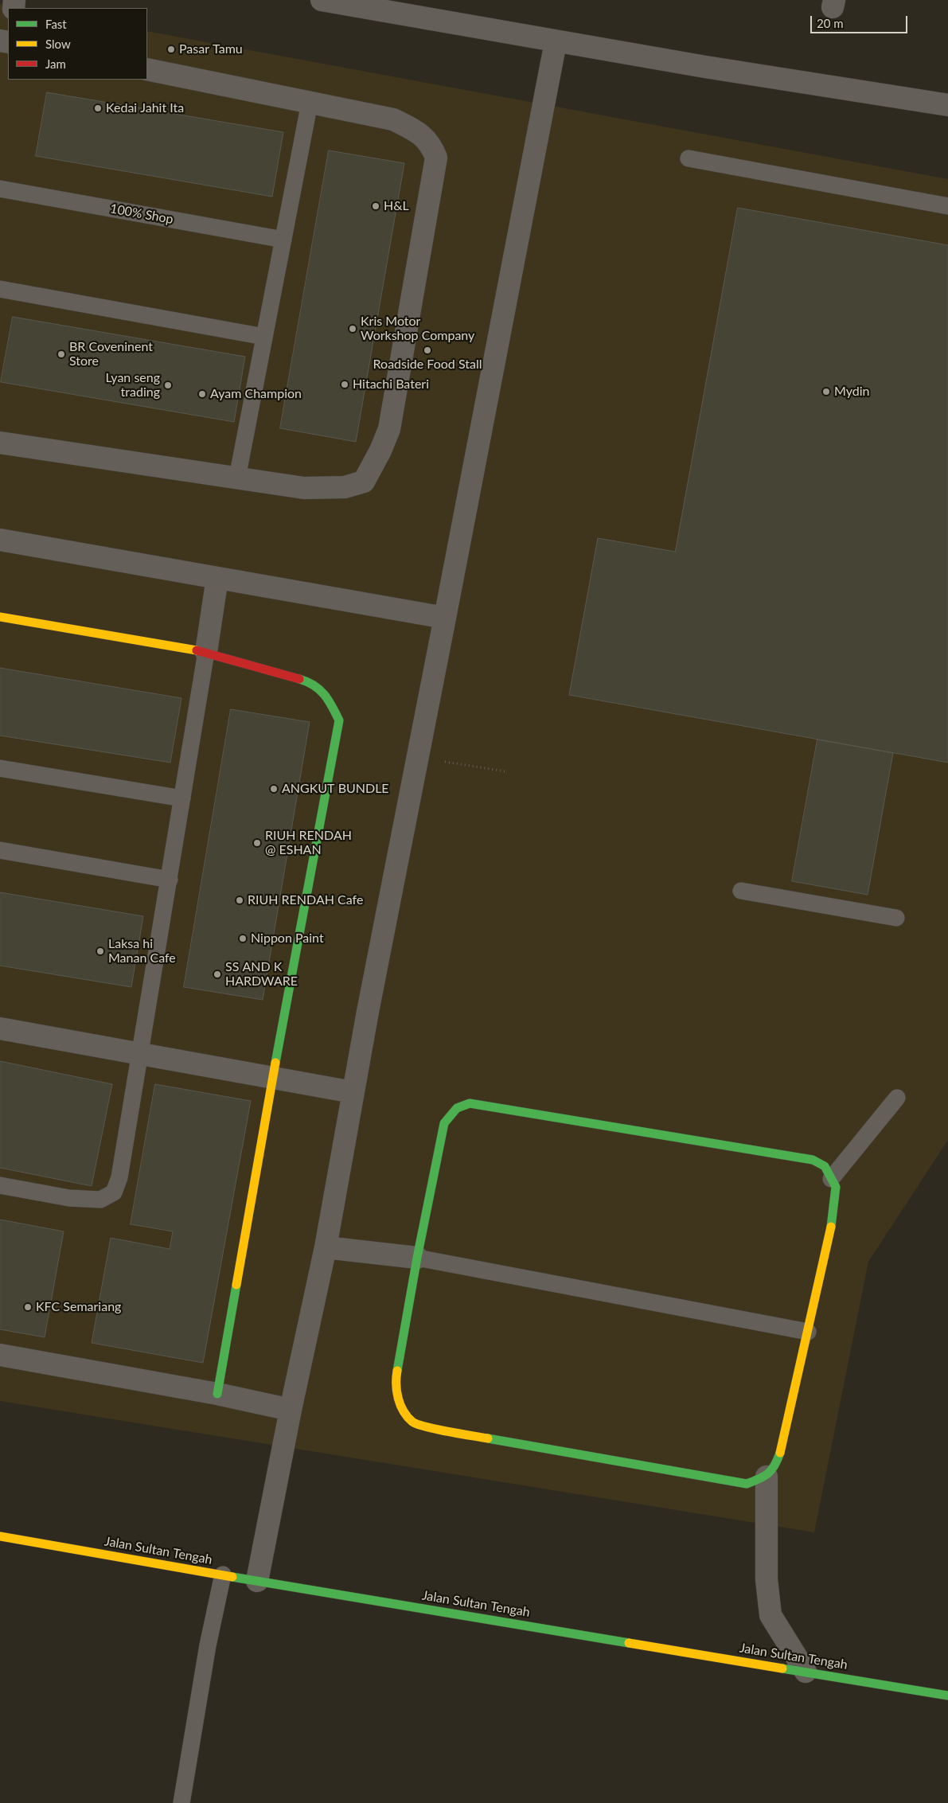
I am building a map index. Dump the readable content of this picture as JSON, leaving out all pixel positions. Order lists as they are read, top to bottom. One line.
{"streets":{"street":["Jalan Sultan Tengah"],"lane":["100% Shop"]},"places":["Pasar Tamu","Kedai Jahit Ita","H&L","Kris Motor Workshop Company","Roadside Food Stall","BR Coveninent Store","Hitachi Bateri","Lyan seng trading","Mydin","Ayam Champion","ANGKUT BUNDLE","RIUH RENDAH @ ESHAN","RIUH RENDAH Cafe","Nippon Paint","Laksa hi Manan Cafe","SS AND K HARDWARE","KFC Semariang"],"legend":["Fast","Slow","Jam"],"scale_bar":"20 m"}
